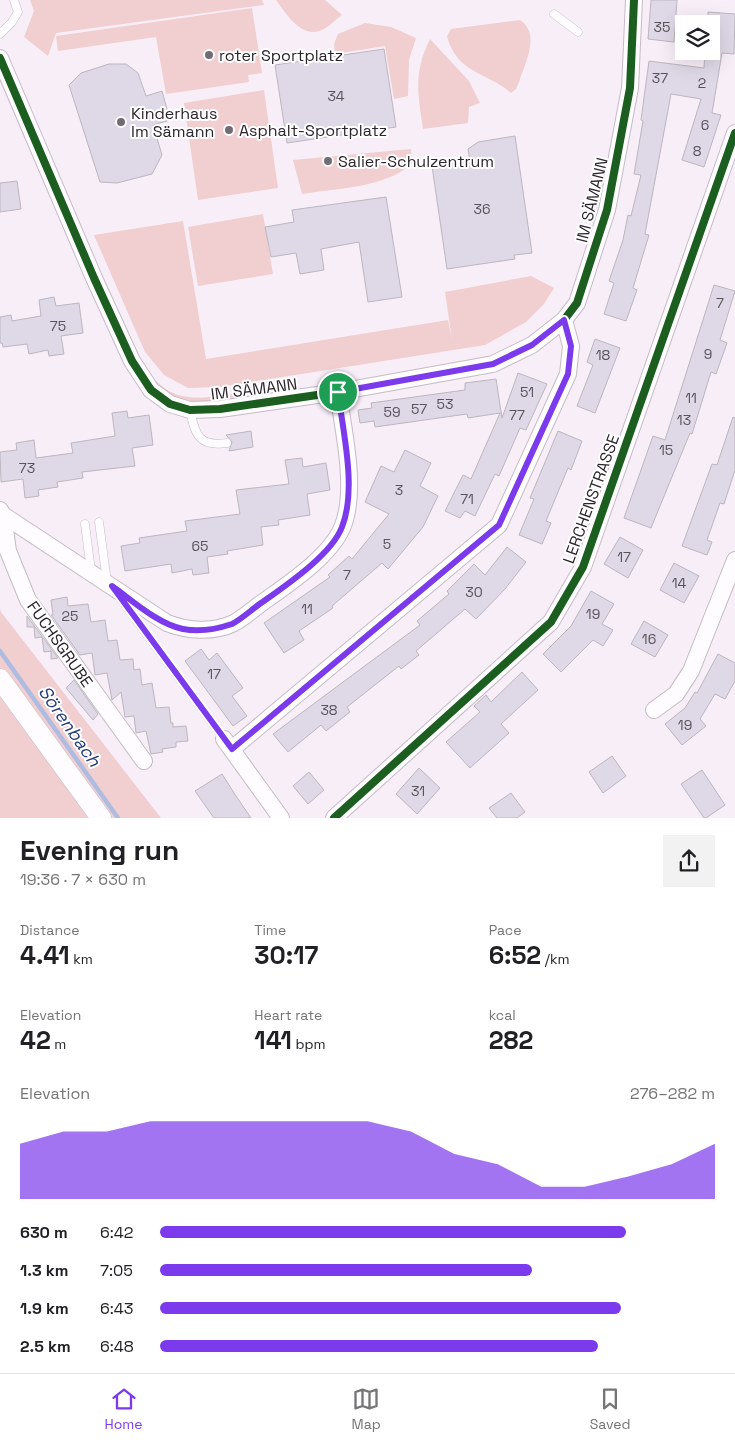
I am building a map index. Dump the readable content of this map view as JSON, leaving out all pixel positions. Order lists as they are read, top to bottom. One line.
{"streets":{"street":["IM SÄMANN","LERCHENSTRASSE","FUCHSGRUBE"]},"crossings":[["IM SÄMANN","FUCHSGRUBE"]],"water":["Sörenbach"],"places":["roter Sportplatz","Kinderhaus Im Sämann","Asphalt-Sportplatz","Salier-Schulzentrum"],"house_numbers":["35","37","2","34","6","8","36","7","75","9","18","51","11","53","57","59","77","13","15","73","3","71","5","65","17","7","14","30","11","19","25","16","17","38","19","31"],"page":{"heading":["Evening run","19:36 · 7 × 630 m"],"stats":[["Distance","4.41 km"],["Time","30:17"],["Pace","6:52 /km"],["Elevation","42 m"],["Heart rate","141 bpm"],["kcal","282"]],"chart":["Elevation","276–282 m"],"list":[{"name":"630 m","note":"6:42"},{"name":"1.3 km","note":"7:05"},{"name":"1.9 km","note":"6:43"},{"name":"2.5 km","note":"6:48"}],"tabs":["Home","Map","Saved"]}}
